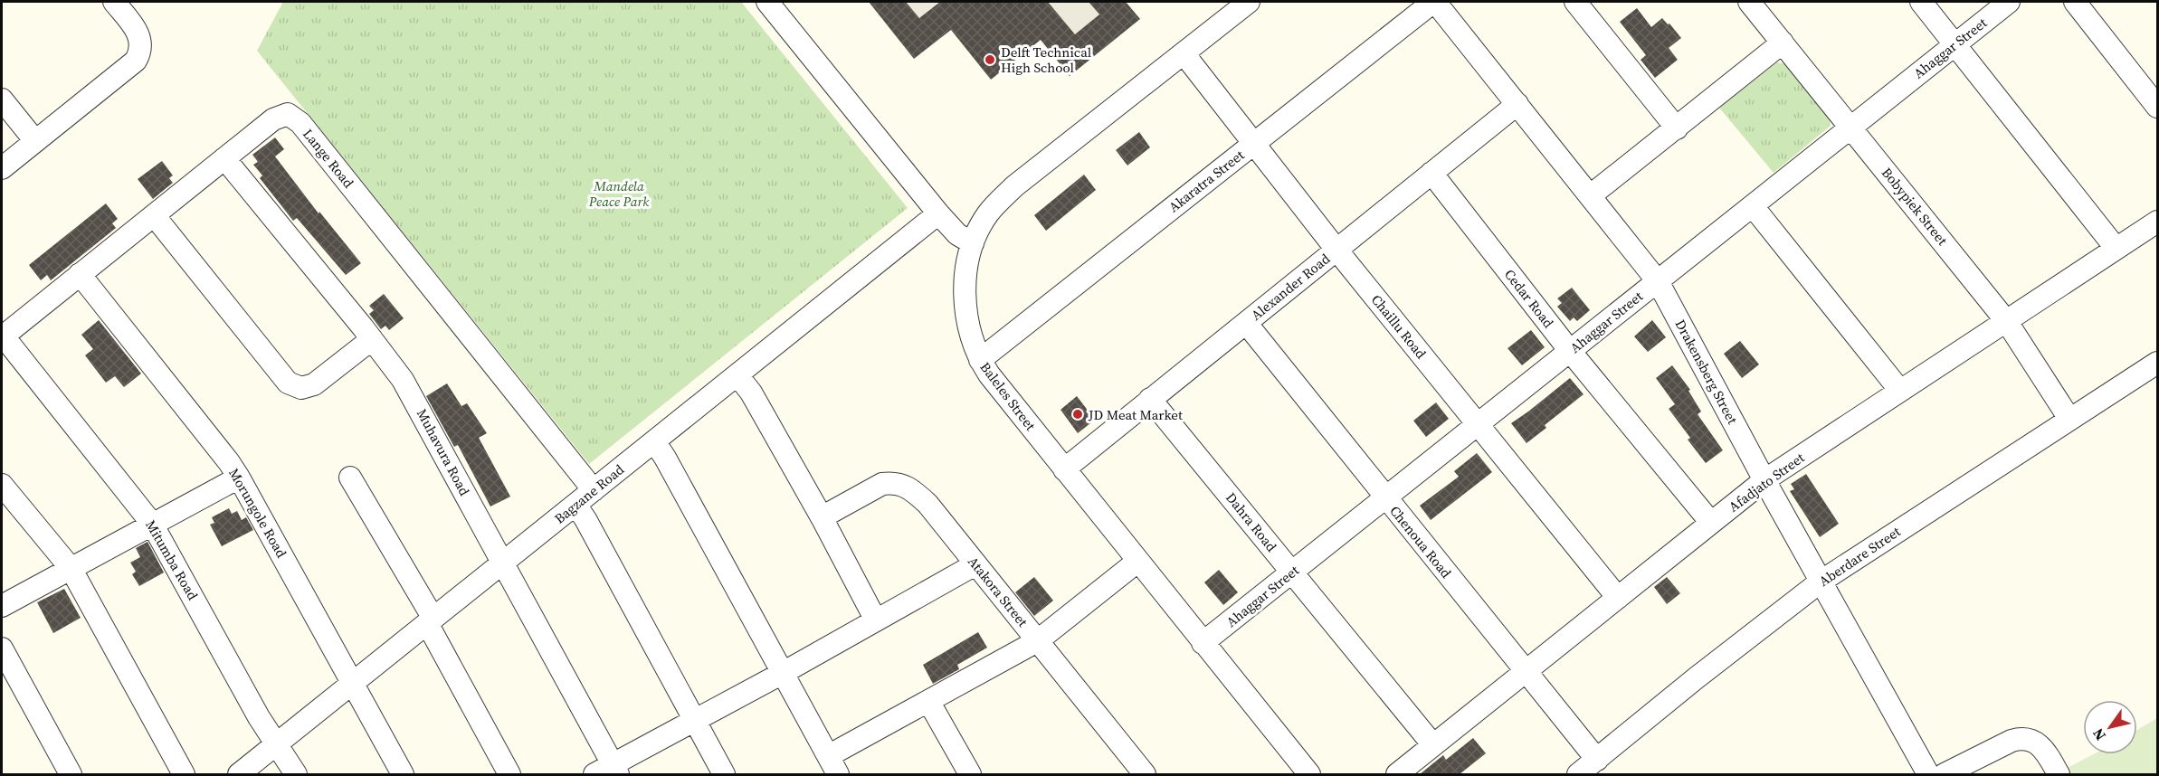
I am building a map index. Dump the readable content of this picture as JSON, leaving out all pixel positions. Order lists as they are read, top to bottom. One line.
{"streets":{"street":["Ahaggar Street","Lange Road","Akaratra Street","Bobypiek Street","Alexander Road","Cedar Road","Chaillu Road","Drakensberg Street","Baleles Street","Muhavura Road","Afadjato Street","Bagzane Road","Morungole Road","Dahra Road","Chenoua Road","Aberdare Street","Mitumba Road","Atakora Street"]},"crossings":[["Ahaggar Street","Bobypiek Street"],["Ahaggar Street","Cedar Road"],["Ahaggar Street","Chaillu Road"],["Ahaggar Street","Drakensberg Street"],["Ahaggar Street","Baleles Street"],["Ahaggar Street","Dahra Road"],["Ahaggar Street","Chenoua Road"],["Lange Road","Muhavura Road"],["Lange Road","Bagzane Road"],["Lange Road","Morungole Road"],["Lange Road","Mitumba Road"],["Akaratra Street","Chaillu Road"],["Akaratra Street","Drakensberg Street"],["Akaratra Street","Baleles Street"],["Bobypiek Street","Afadjato Street"],["Bobypiek Street","Aberdare Street"],["Alexander Road","Cedar Road"],["Alexander Road","Chaillu Road"],["Alexander Road","Drakensberg Street"],["Alexander Road","Baleles Street"],["Alexander Road","Dahra Road"],["Alexander Road","Chenoua Road"],["Cedar Road","Afadjato Street"],["Chaillu Road","Baleles Street"],["Chaillu Road","Afadjato Street"],["Drakensberg Street","Afadjato Street"],["Drakensberg Street","Aberdare Street"],["Muhavura Road","Bagzane Road"],["Afadjato Street","Dahra Road"],["Afadjato Street","Chenoua Road"],["Bagzane Road","Morungole Road"],["Bagzane Road","Mitumba Road"],["Chenoua Road","Aberdare Street"]],"parks":["Mandela Peace Park"],"places":["Delft Technical High School","JD Meat Market"],"north":"bottom left"}
